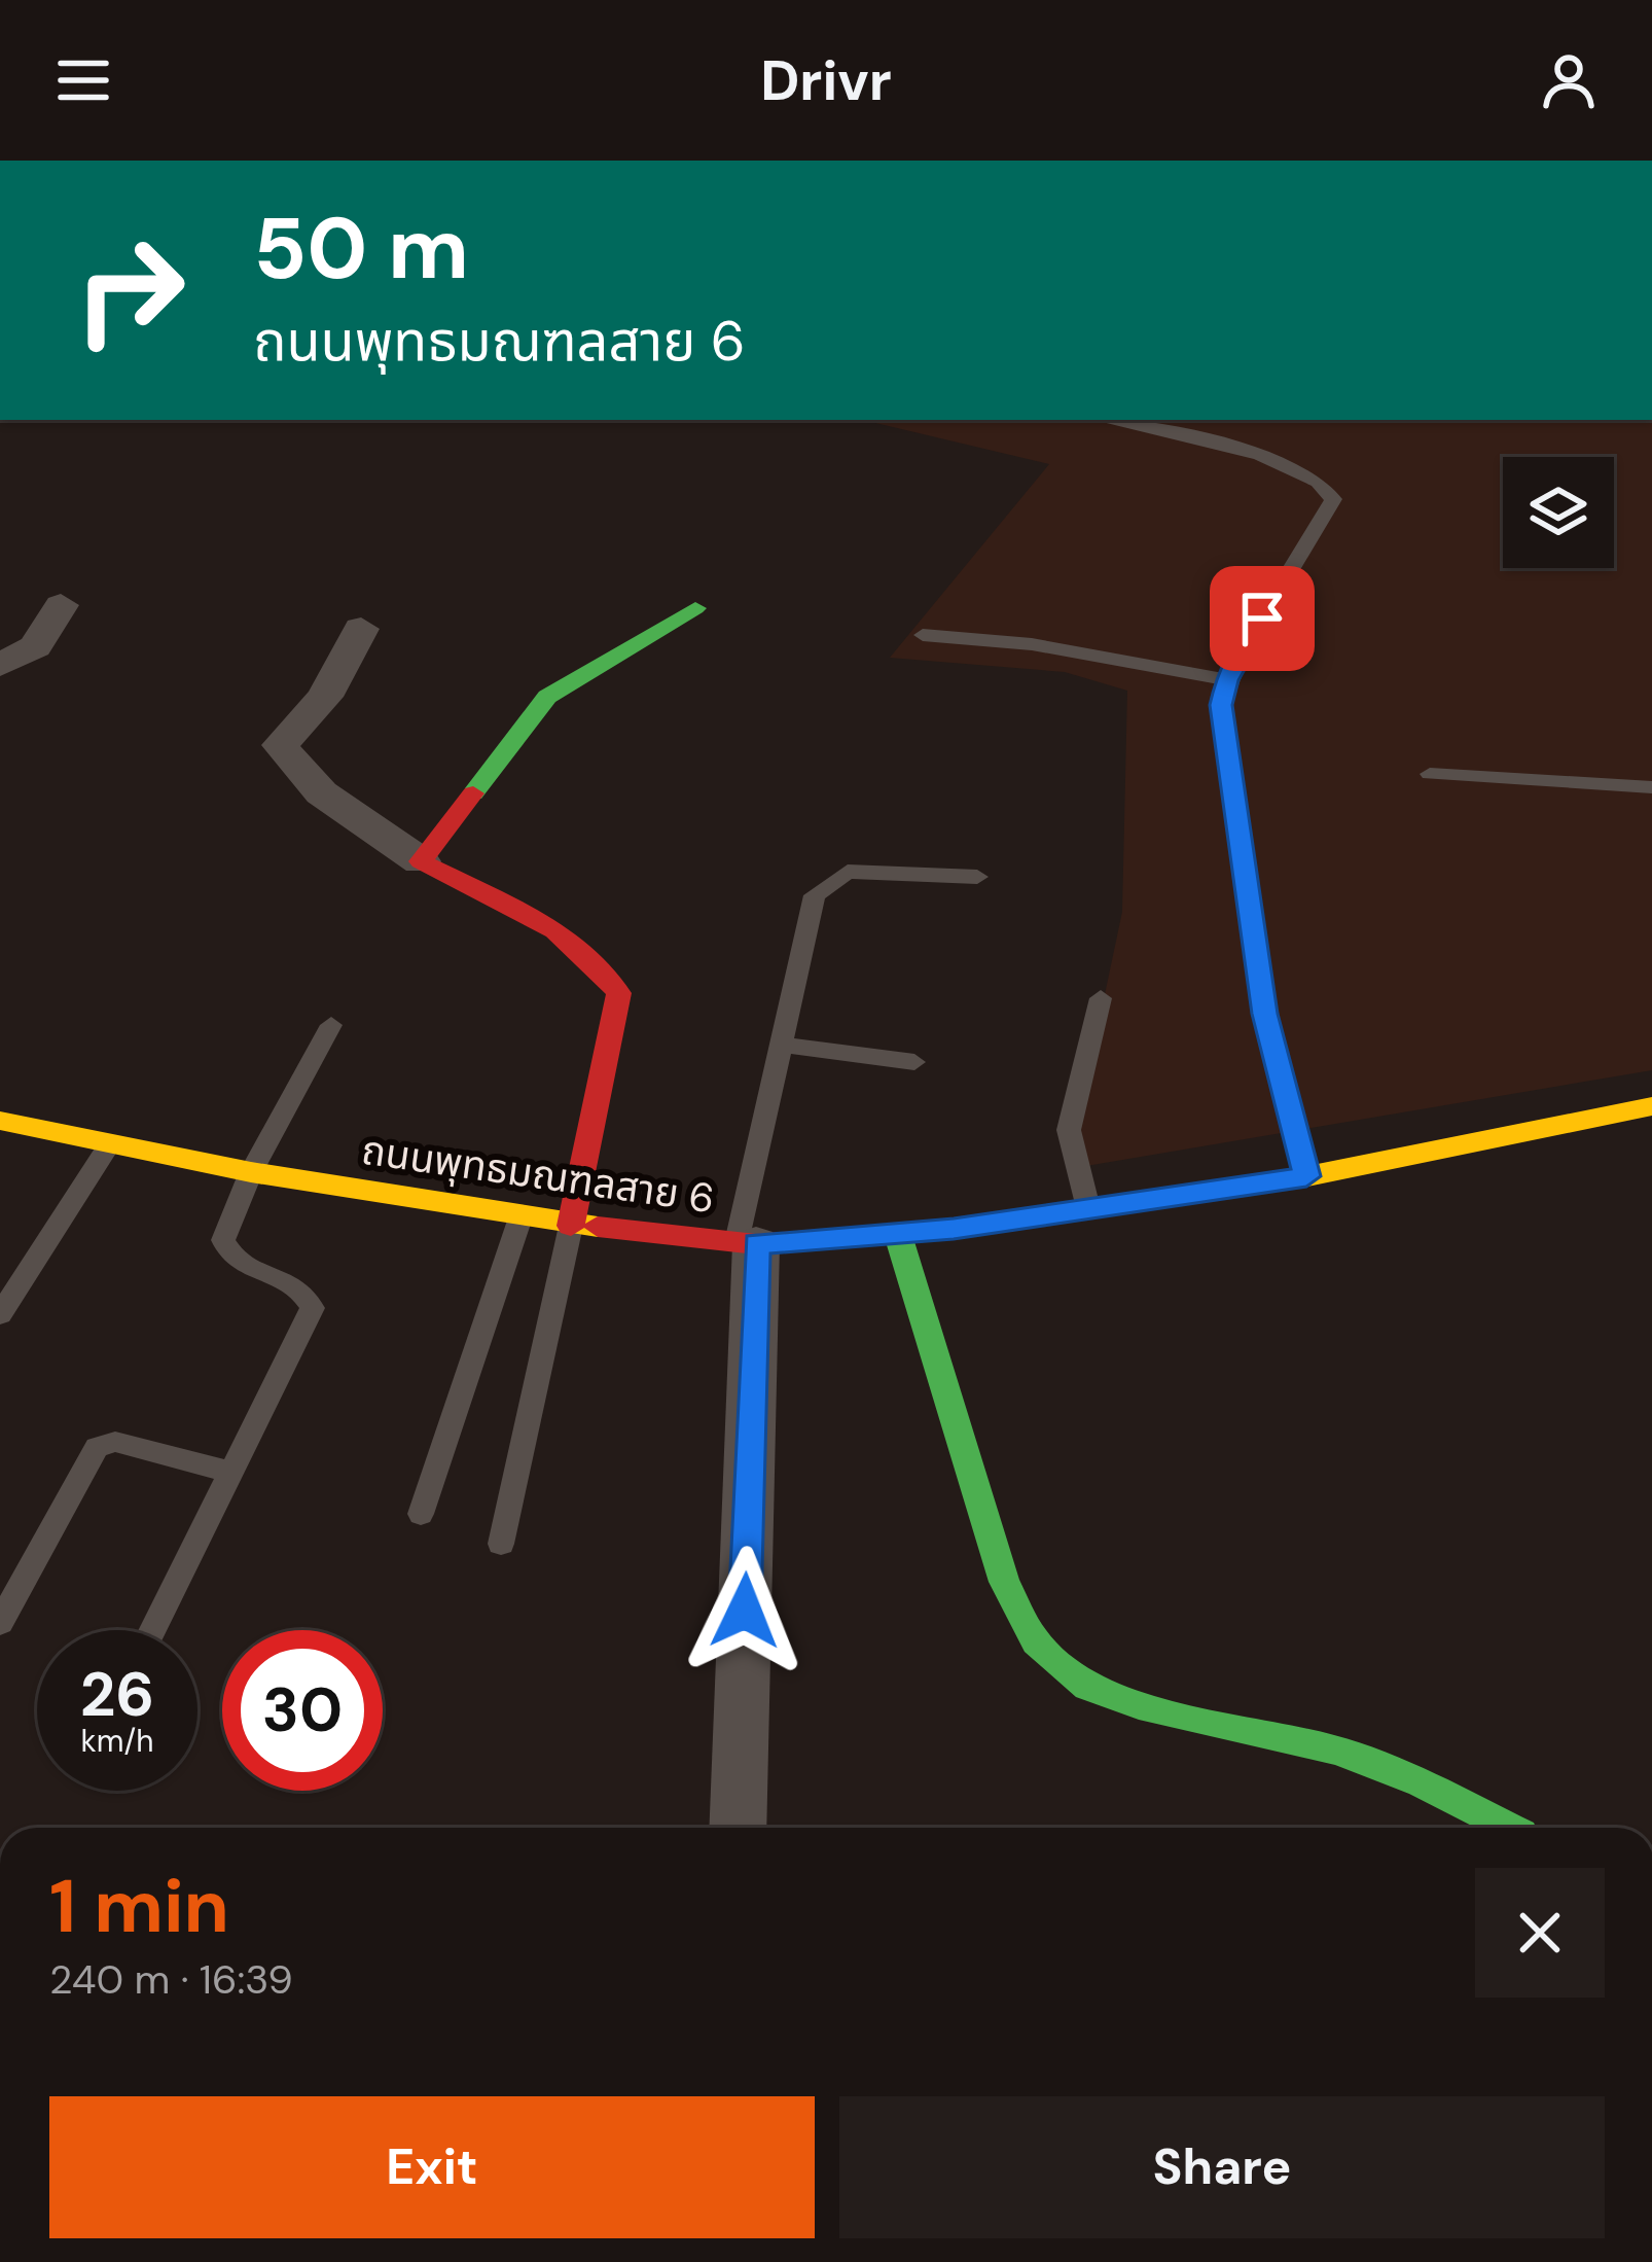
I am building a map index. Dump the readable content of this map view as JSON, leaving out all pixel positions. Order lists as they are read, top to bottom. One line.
{"streets":{"street":["ถนนพุทธมณฑลสาย 6"]},"page":{"header":"Drivr","turn":["50 m","ถนนพุทธมณฑลสาย 6"],"speed":"26 km/h","limit":"30","heading":["1 min","240 m · 16:39"],"buttons":["Exit","Share"]}}
